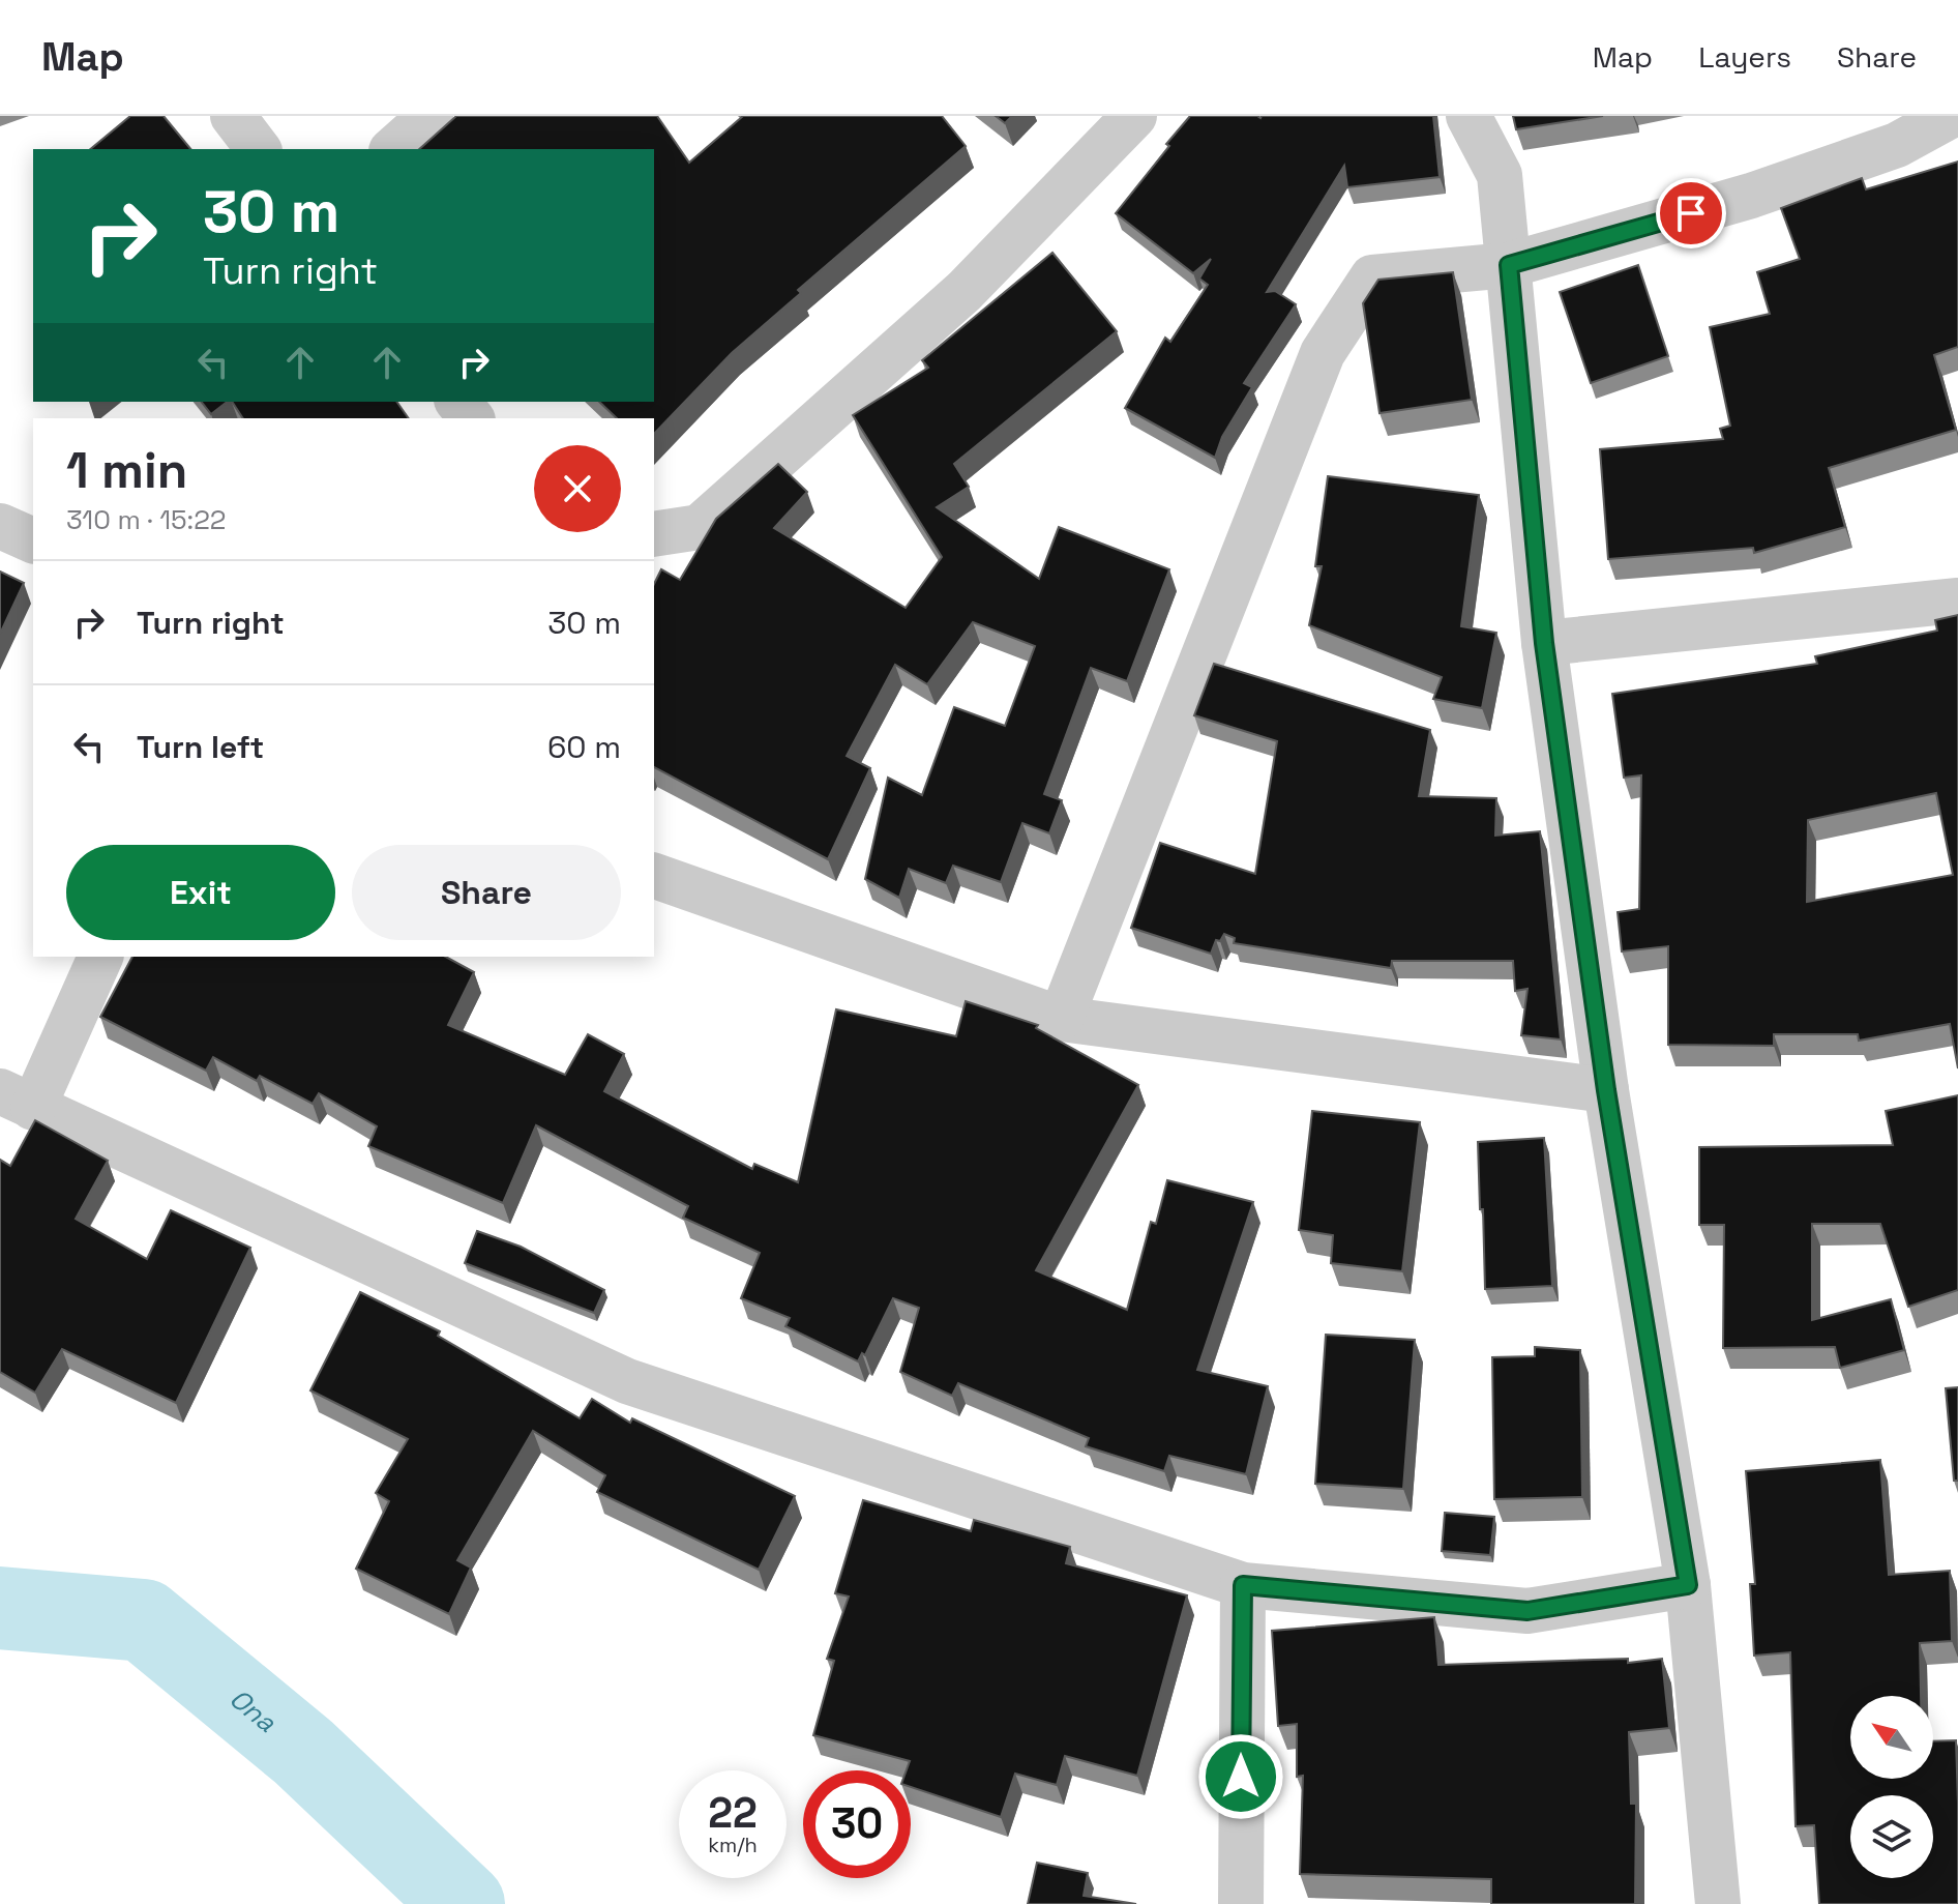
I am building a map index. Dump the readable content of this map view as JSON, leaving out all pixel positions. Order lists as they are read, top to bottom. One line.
{"water":["Ona"],"north":"top left","page":{"header":"Map","nav":["Map","Layers","Share"],"turn":["30 m","Turn right"],"heading":["1 min","310 m · 15:22"],"list":[{"name":"Turn right","value":"30 m"},{"name":"Turn left","value":"60 m"}],"buttons":["Exit","Share"],"speed":"22 km/h","limit":"30"}}
